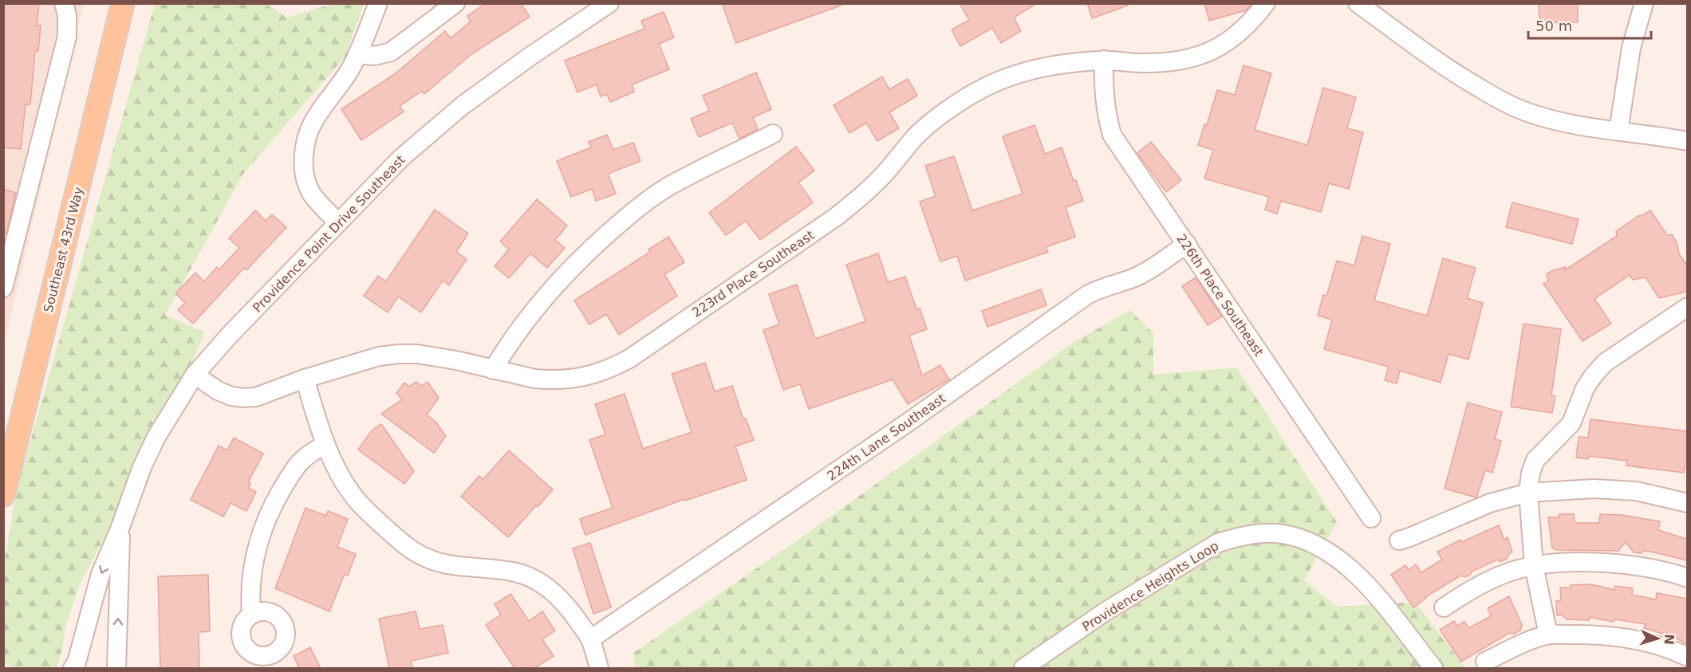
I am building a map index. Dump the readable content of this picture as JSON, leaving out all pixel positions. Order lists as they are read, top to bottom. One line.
{"streets":{"main road":["Southeast 43rd Way"],"street":["Providence Point Drive Southeast","223rd Place Southeast","226th Place Southeast","224th Lane Southeast","Providence Heights Loop"]},"crossings":[["Providence Point Drive Southeast","223rd Place Southeast"],["223rd Place Southeast","226th Place Southeast"],["226th Place Southeast","224th Lane Southeast"]],"scale_bar":"50 m","north":"right"}
